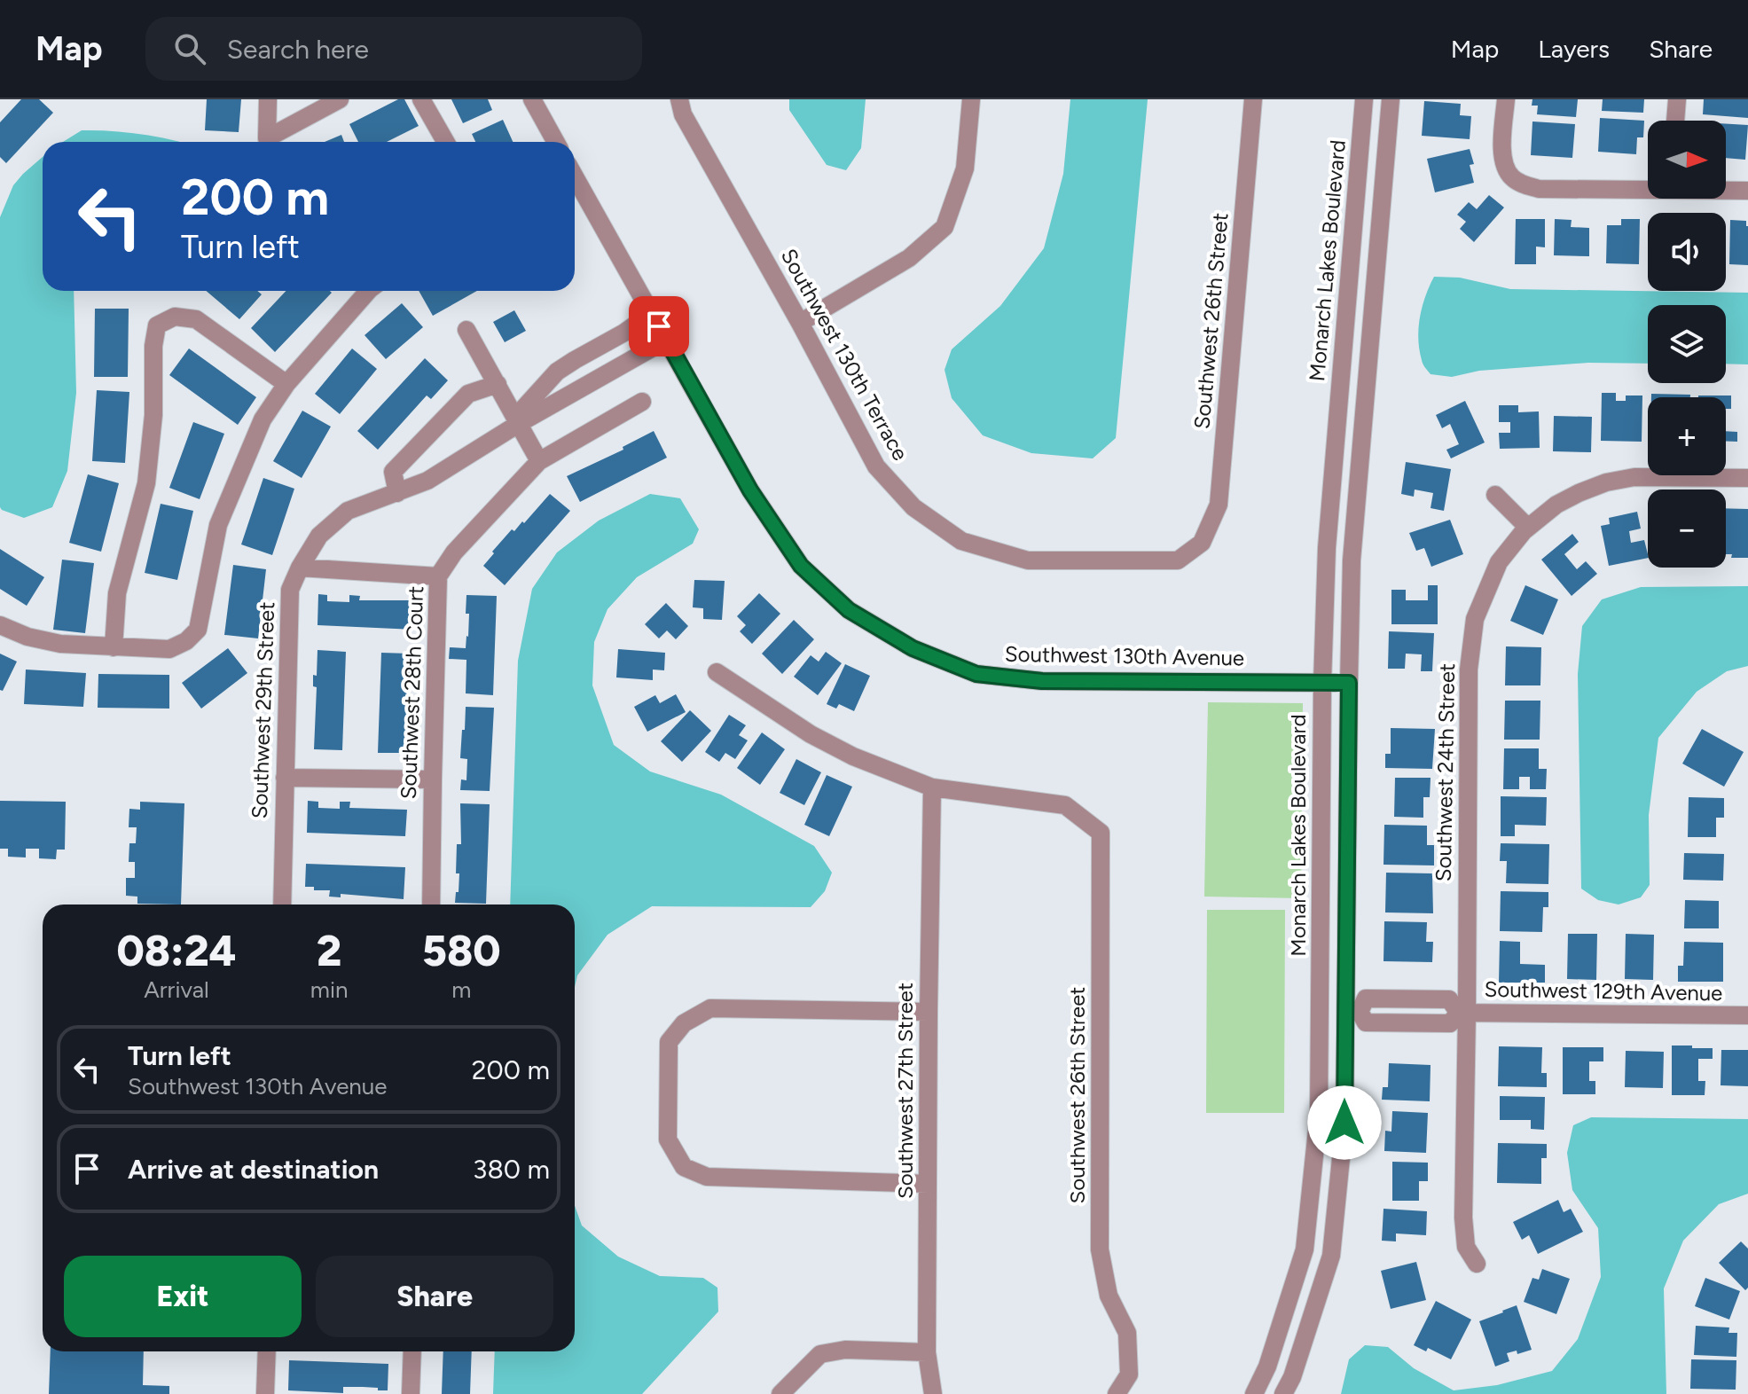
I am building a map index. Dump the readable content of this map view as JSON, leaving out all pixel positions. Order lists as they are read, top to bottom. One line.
{"streets":{"street":["Monarch Lakes Boulevard","Southwest 26th Street","Southwest 130th Terrace","Southwest 130th Avenue","Southwest 28th Court","Southwest 29th Street","Southwest 24th Street","Southwest 129th Avenue","Southwest 27th Street"]},"crossings":[["Monarch Lakes Boulevard","Southwest 130th Avenue"],["Southwest 26th Street","Southwest 130th Terrace"],["Southwest 26th Street","Southwest 27th Street"],["Southwest 130th Avenue","Southwest 29th Street"],["Southwest 24th Street","Southwest 129th Avenue"]],"north":"right","page":{"header":"Map","search":"Search here","nav":["Map","Layers","Share"],"map_buttons":["+","−"],"turn":["200 m","Turn left"],"eta":["08:24","Arrival","2","min","580","m"],"list":[{"name":"Turn left","note":"Southwest 130th Avenue","value":"200 m"},{"name":"Arrive at destination","value":"380 m"}],"buttons":["Exit","Share"]}}
